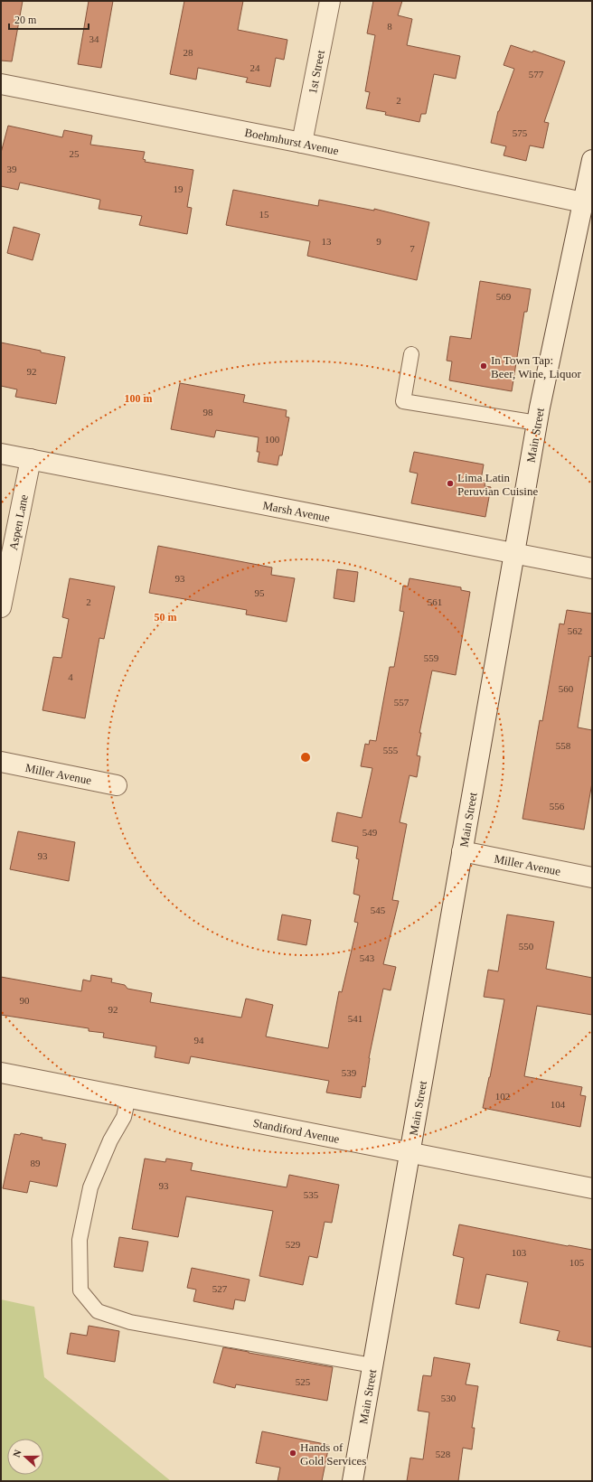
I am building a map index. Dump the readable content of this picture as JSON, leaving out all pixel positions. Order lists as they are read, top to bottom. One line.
{"streets":{"street":["1st Street","Boehmhurst Avenue","Main Street","Marsh Avenue","Aspen Lane","Miller Avenue","Standiford Avenue"]},"crossings":[["1st Street","Boehmhurst Avenue"],["Boehmhurst Avenue","Main Street"],["Main Street","Marsh Avenue"],["Main Street","Miller Avenue"],["Main Street","Standiford Avenue"],["Marsh Avenue","Aspen Lane"]],"places":["In Town Tap: Beer, Wine, Liquor","Lima Latin Peruvian Cuisine","Hands of Gold Services"],"house_numbers":["8","34","28","24","577","2","575","25","39","19","15","13","9","7","569","92","98","100","93","95","2","561","562","559","4","560","557","558","555","556","549","93","545","550","543","90","92","541","94","539","102","104","89","93","535","529","103","105","527","525","530","528"],"scale_bar":"20 m","north":"left","rings":["100 m","50 m"]}
